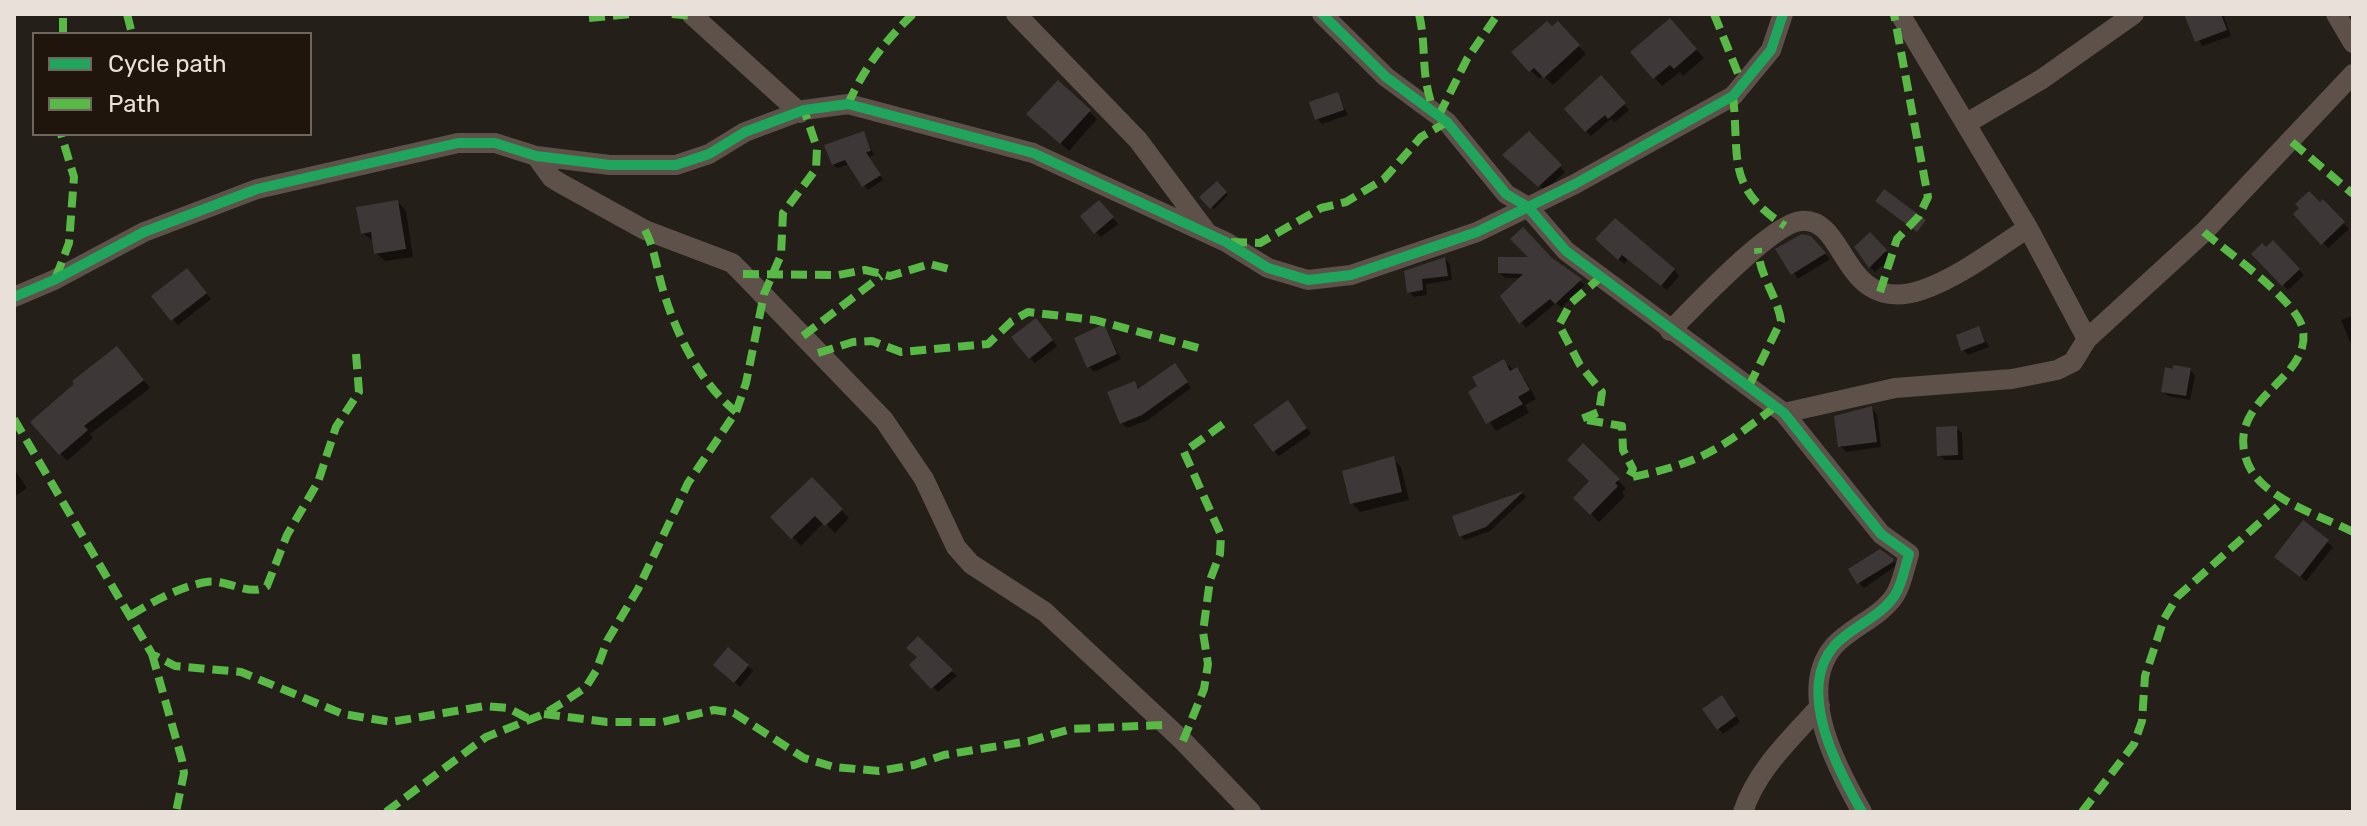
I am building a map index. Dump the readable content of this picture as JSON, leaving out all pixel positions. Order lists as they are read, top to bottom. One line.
{"legend":["Cycle path","Path"]}
